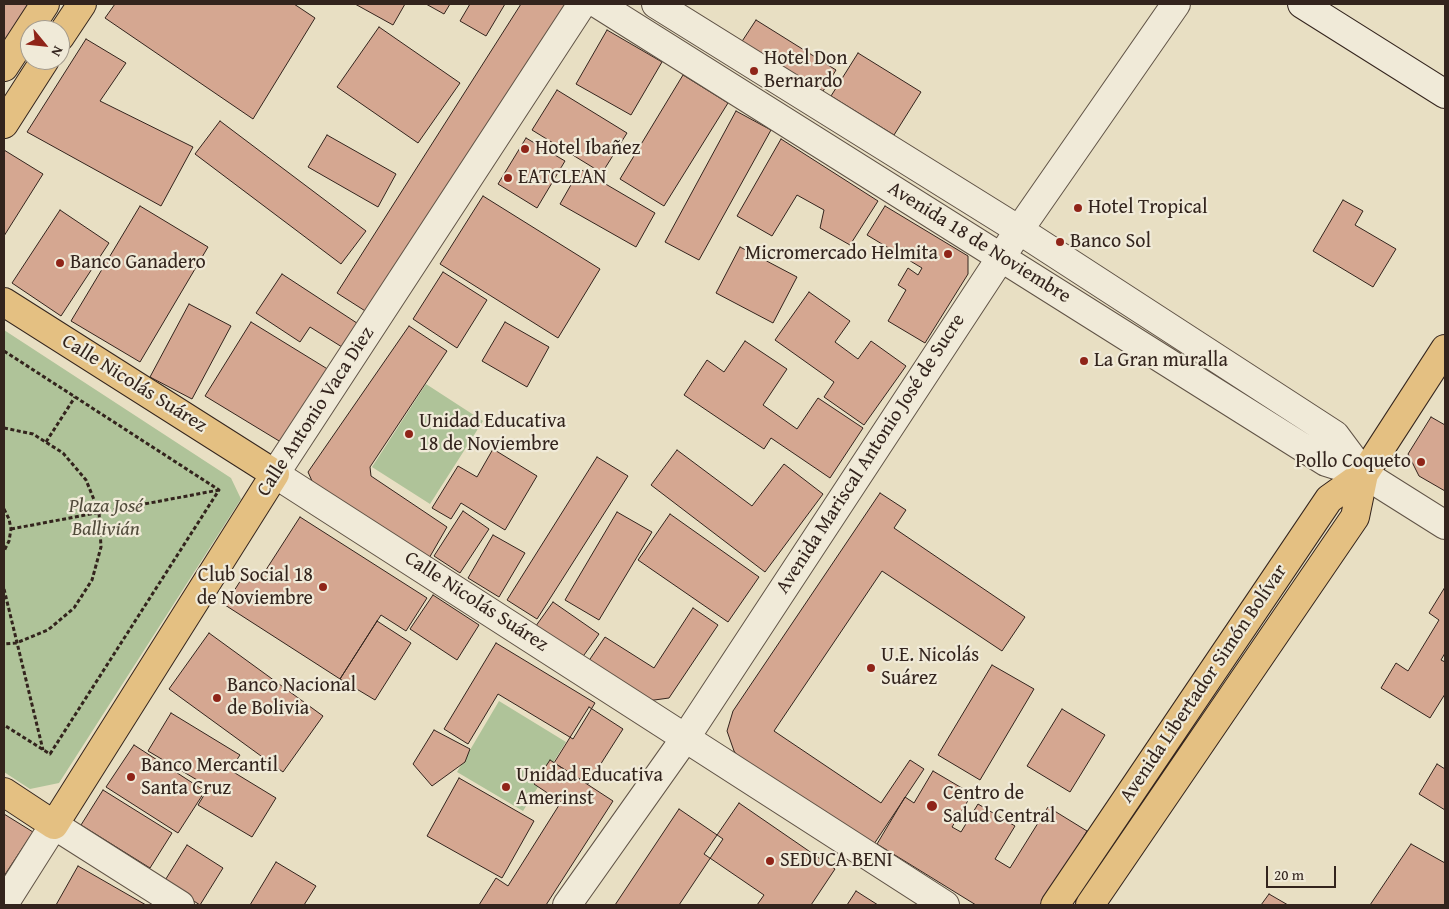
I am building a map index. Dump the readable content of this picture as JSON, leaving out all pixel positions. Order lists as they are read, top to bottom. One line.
{"streets":{"main road":["Calle Nicolás Suárez","Calle Antonio Vaca Diez","Avenida Libertador Simón Bolívar"],"street":["Avenida 18 de Noviembre","Avenida Mariscal Antonio José de Sucre"]},"crossings":[["Avenida 18 de Noviembre","Avenida Mariscal Antonio José de Sucre"],["Avenida 18 de Noviembre","Avenida Libertador Simón Bolívar"],["Calle Nicolás Suárez","Calle Antonio Vaca Diez"],["Calle Nicolás Suárez","Avenida Mariscal Antonio José de Sucre"]],"parks":["Plaza José Ballivián"],"places":["Hotel Don Bernardo","Hotel Ibañez","EATCLEAN","Hotel Tropical","Banco Sol","Micromercado Helmita","Banco Ganadero","La Gran muralla","Unidad Educativa 18 de Noviembre","Pollo Coqueto","Club Social 18 de Noviembre","U.E. Nicolás Suárez","Banco Nacional de Bolivia","Banco Mercantil Santa Cruz","Unidad Educativa Amerinst","Centro de Salud Central","SEDUCA BENI"],"scale_bar":"20 m","north":"bottom right"}
